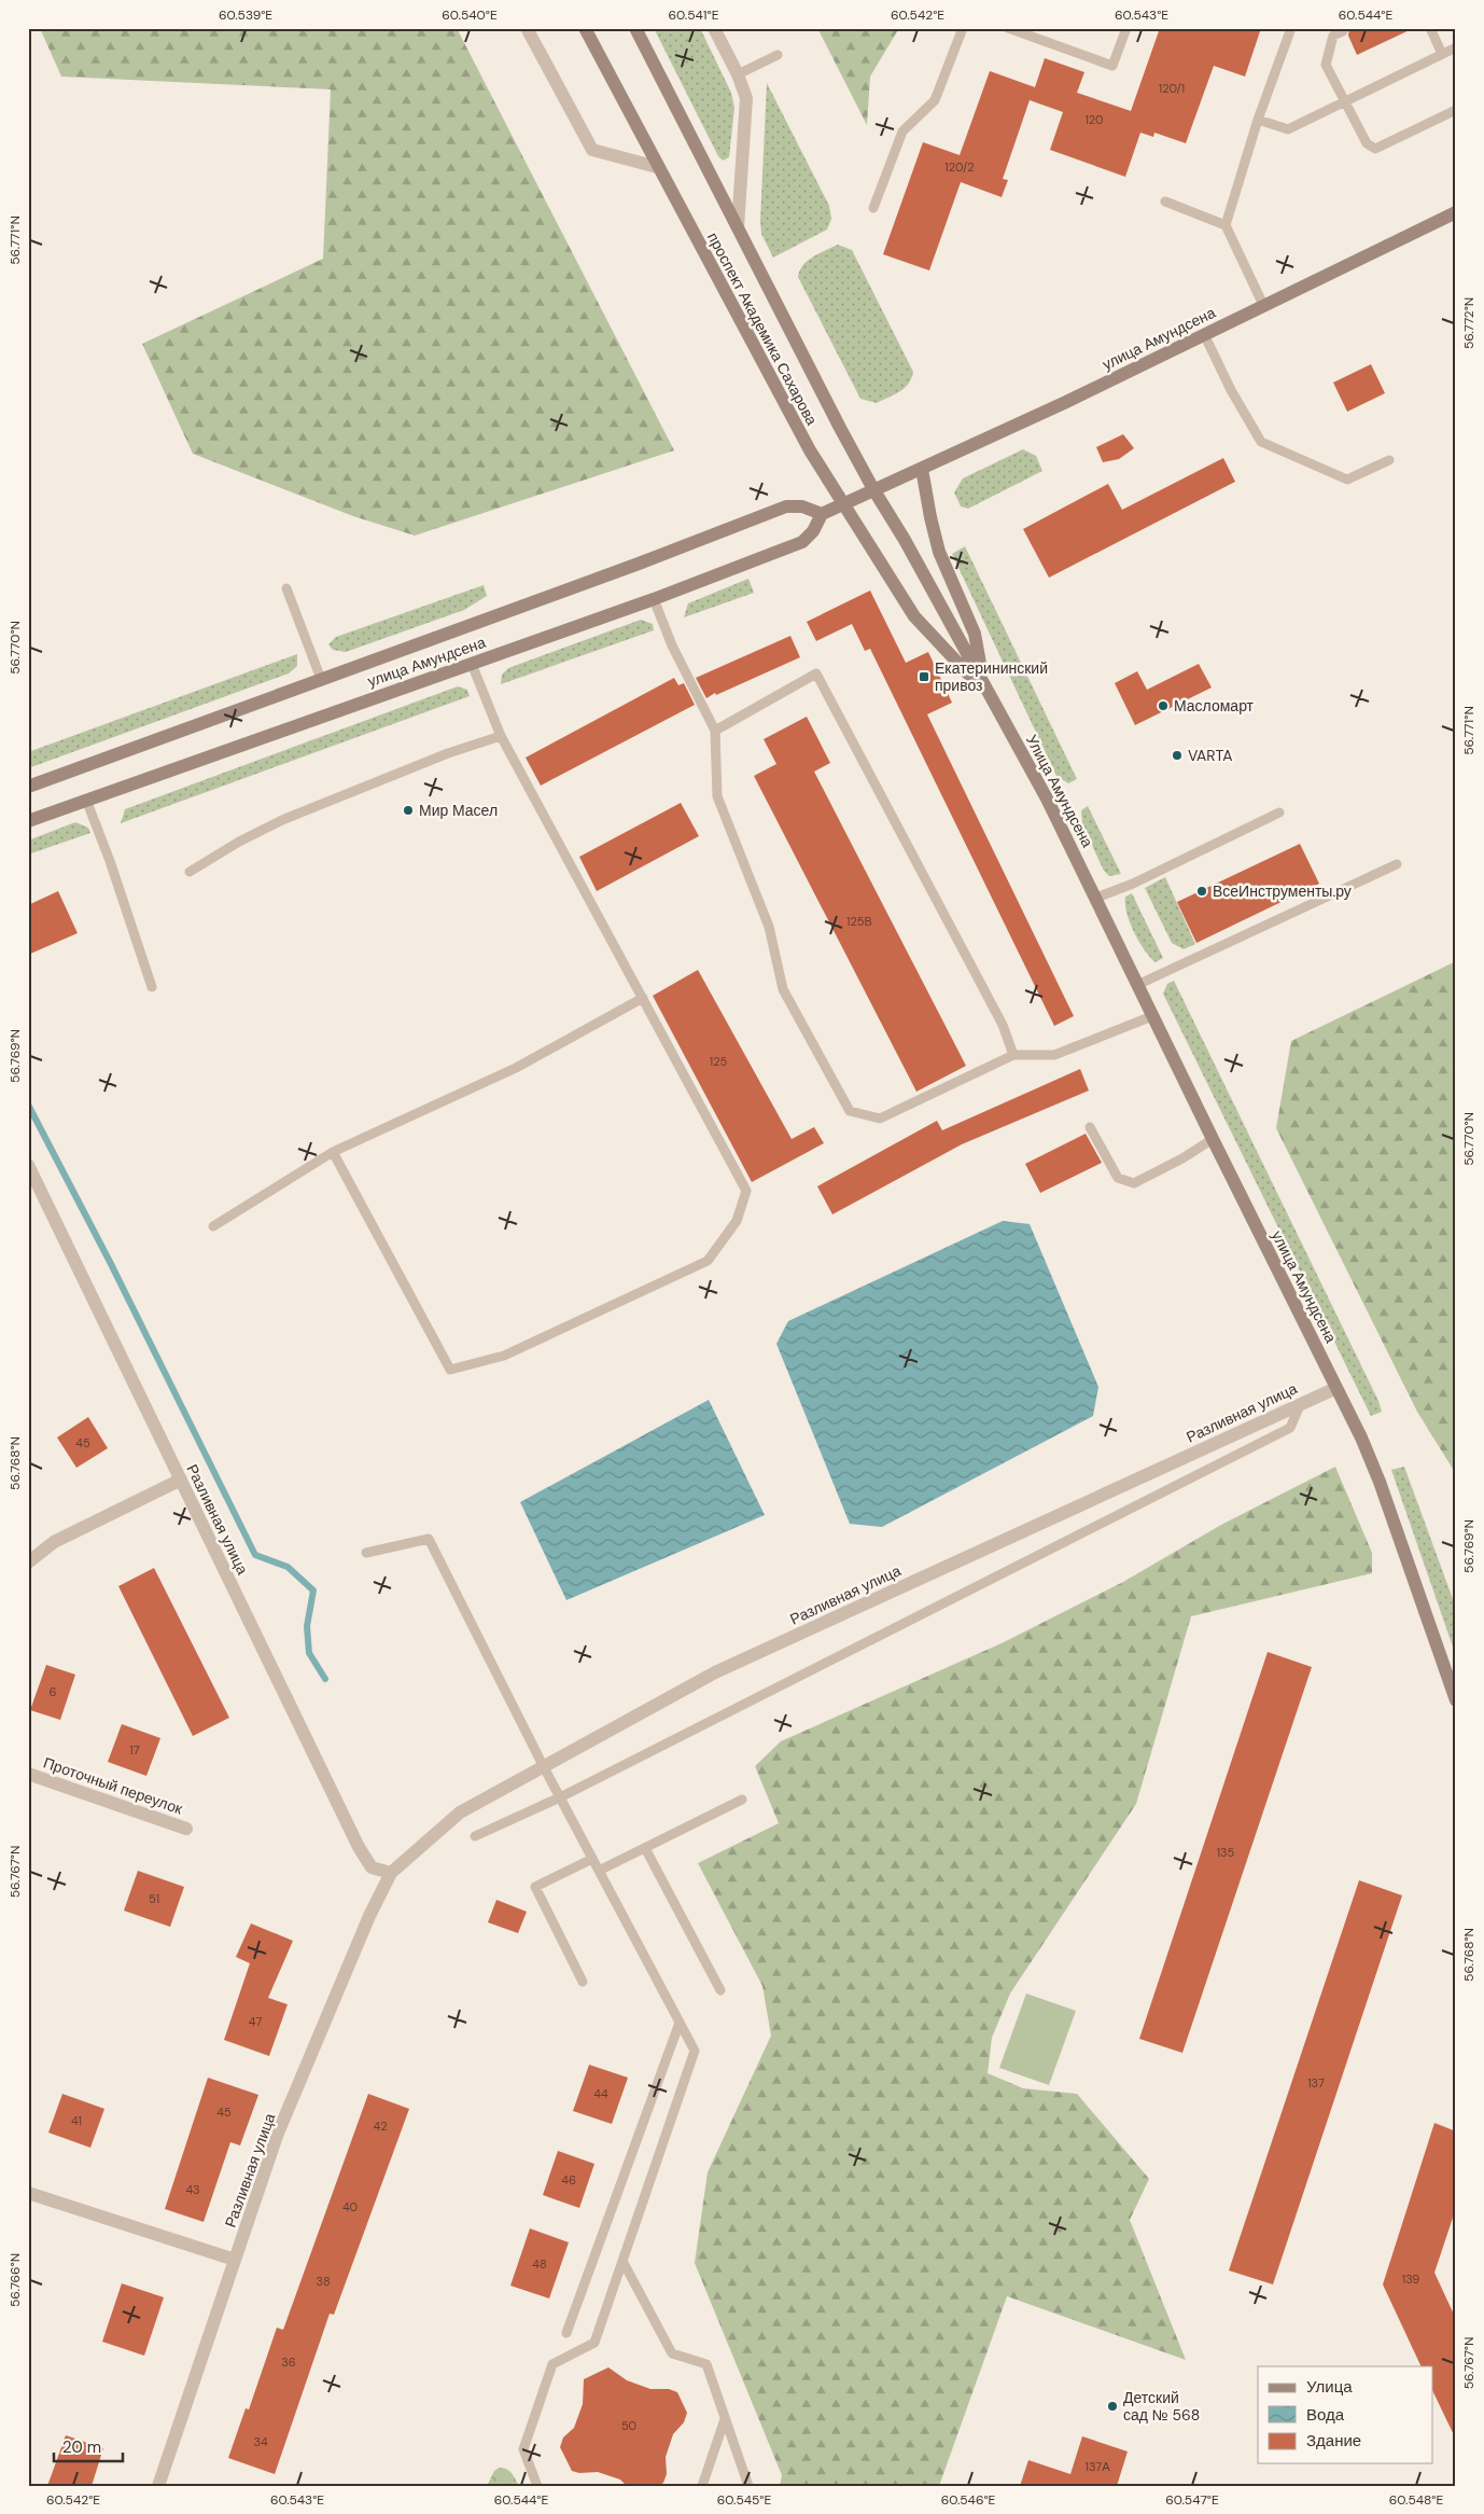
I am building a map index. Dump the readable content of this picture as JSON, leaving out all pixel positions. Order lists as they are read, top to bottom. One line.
{"streets":{"street":["проспект Академика Сахарова","улица Амундсена","Улица Амундсена","Разливная улица","Проточный переулок"]},"crossings":[["проспект Академика Сахарова","улица Амундсена"],["улица Амундсена","Улица Амундсена"],["улица Амундсена","Разливная улица"]],"places":{"transit":["Екатерининский привоз"],"other":["Масломарт","VARTA","Мир Масел","ВсеИнструменты.ру","Детский сад № 568"]},"house_numbers":["120/1","120","120/2","125В","125","45","6","17","135","51","47","137","44","45","41","42","46","43","40","48","139","38","36","50","34","137А"],"legend":["Улица","Вода","Здание"],"scale_bar":"20 m","coordinates":["60.539°E","60.540°E","60.541°E","60.542°E","60.543°E","60.544°E","56.771°N","56.772°N","56.770°N","56.769°N","56.768°N","56.767°N","56.766°N","60.545°E","60.546°E","60.547°E","60.548°E"]}
